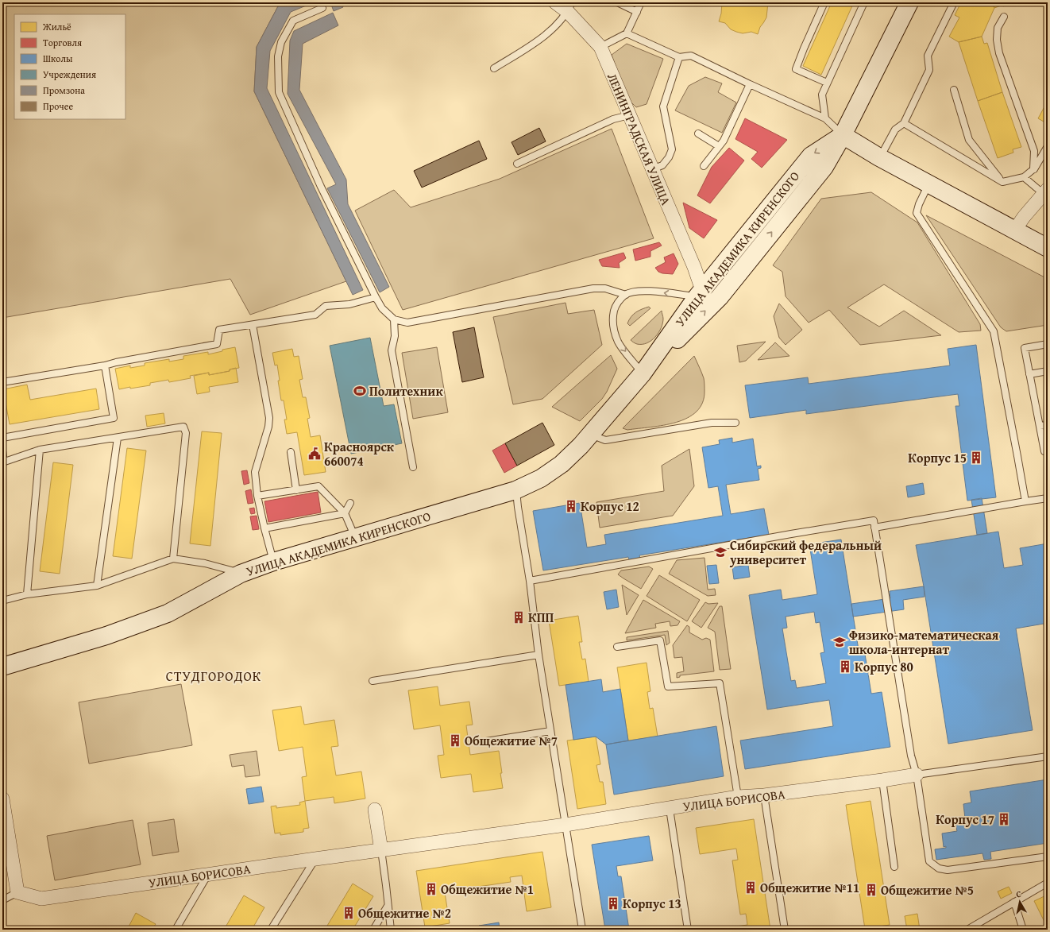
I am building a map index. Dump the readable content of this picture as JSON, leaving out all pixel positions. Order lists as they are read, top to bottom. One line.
{"streets":{"main road":["УЛИЦА АКАДЕМИКА КИРЕНСКОГО"],"street":["ЛЕНИНГРАДСКАЯ УЛИЦА","УЛИЦА БОРИСОВА"]},"crossings":[["ЛЕНИНГРАДСКАЯ УЛИЦА","УЛИЦА АКАДЕМИКА КИРЕНСКОГО"]],"districts":["СТУДГОРОДОК"],"places":{"sports":["Политехник"],"public building":["Красноярск 660074"],"building":["Корпус 15","Корпус 12","КПП","Корпус 80","Общежитие №7","Корпус 17","Общежитие №11","Общежитие №1","Общежитие №5","Корпус 13","Общежитие №2"],"school or university":["Сибирский федеральный университет","Физико-математическая школа-интернат"]},"legend":["Жильё","Торговля","Школы","Учреждения","Промзона","Прочее"],"north":"top"}
